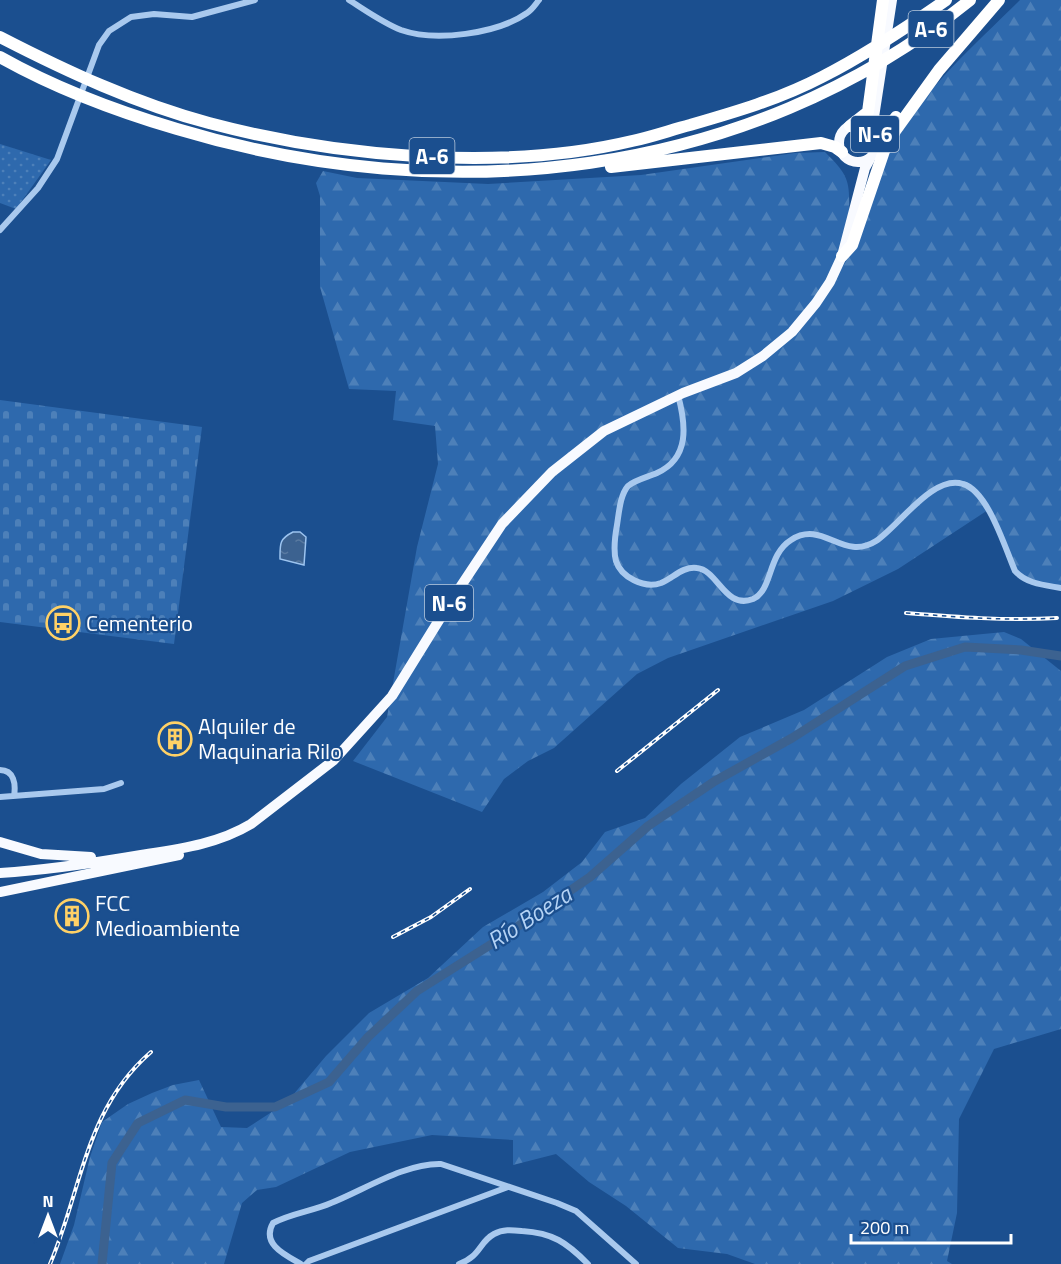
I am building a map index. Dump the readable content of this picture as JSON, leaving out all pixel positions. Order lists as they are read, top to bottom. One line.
{"streets":{"highway":["A-6","N-6"]},"water":["Río Boeza"],"places":{"bus stop":["Cementerio"],"building":["Alquiler de Maquinaria Rilo","FCC Medioambiente"]},"scale_bar":"200 m","north":"top"}
